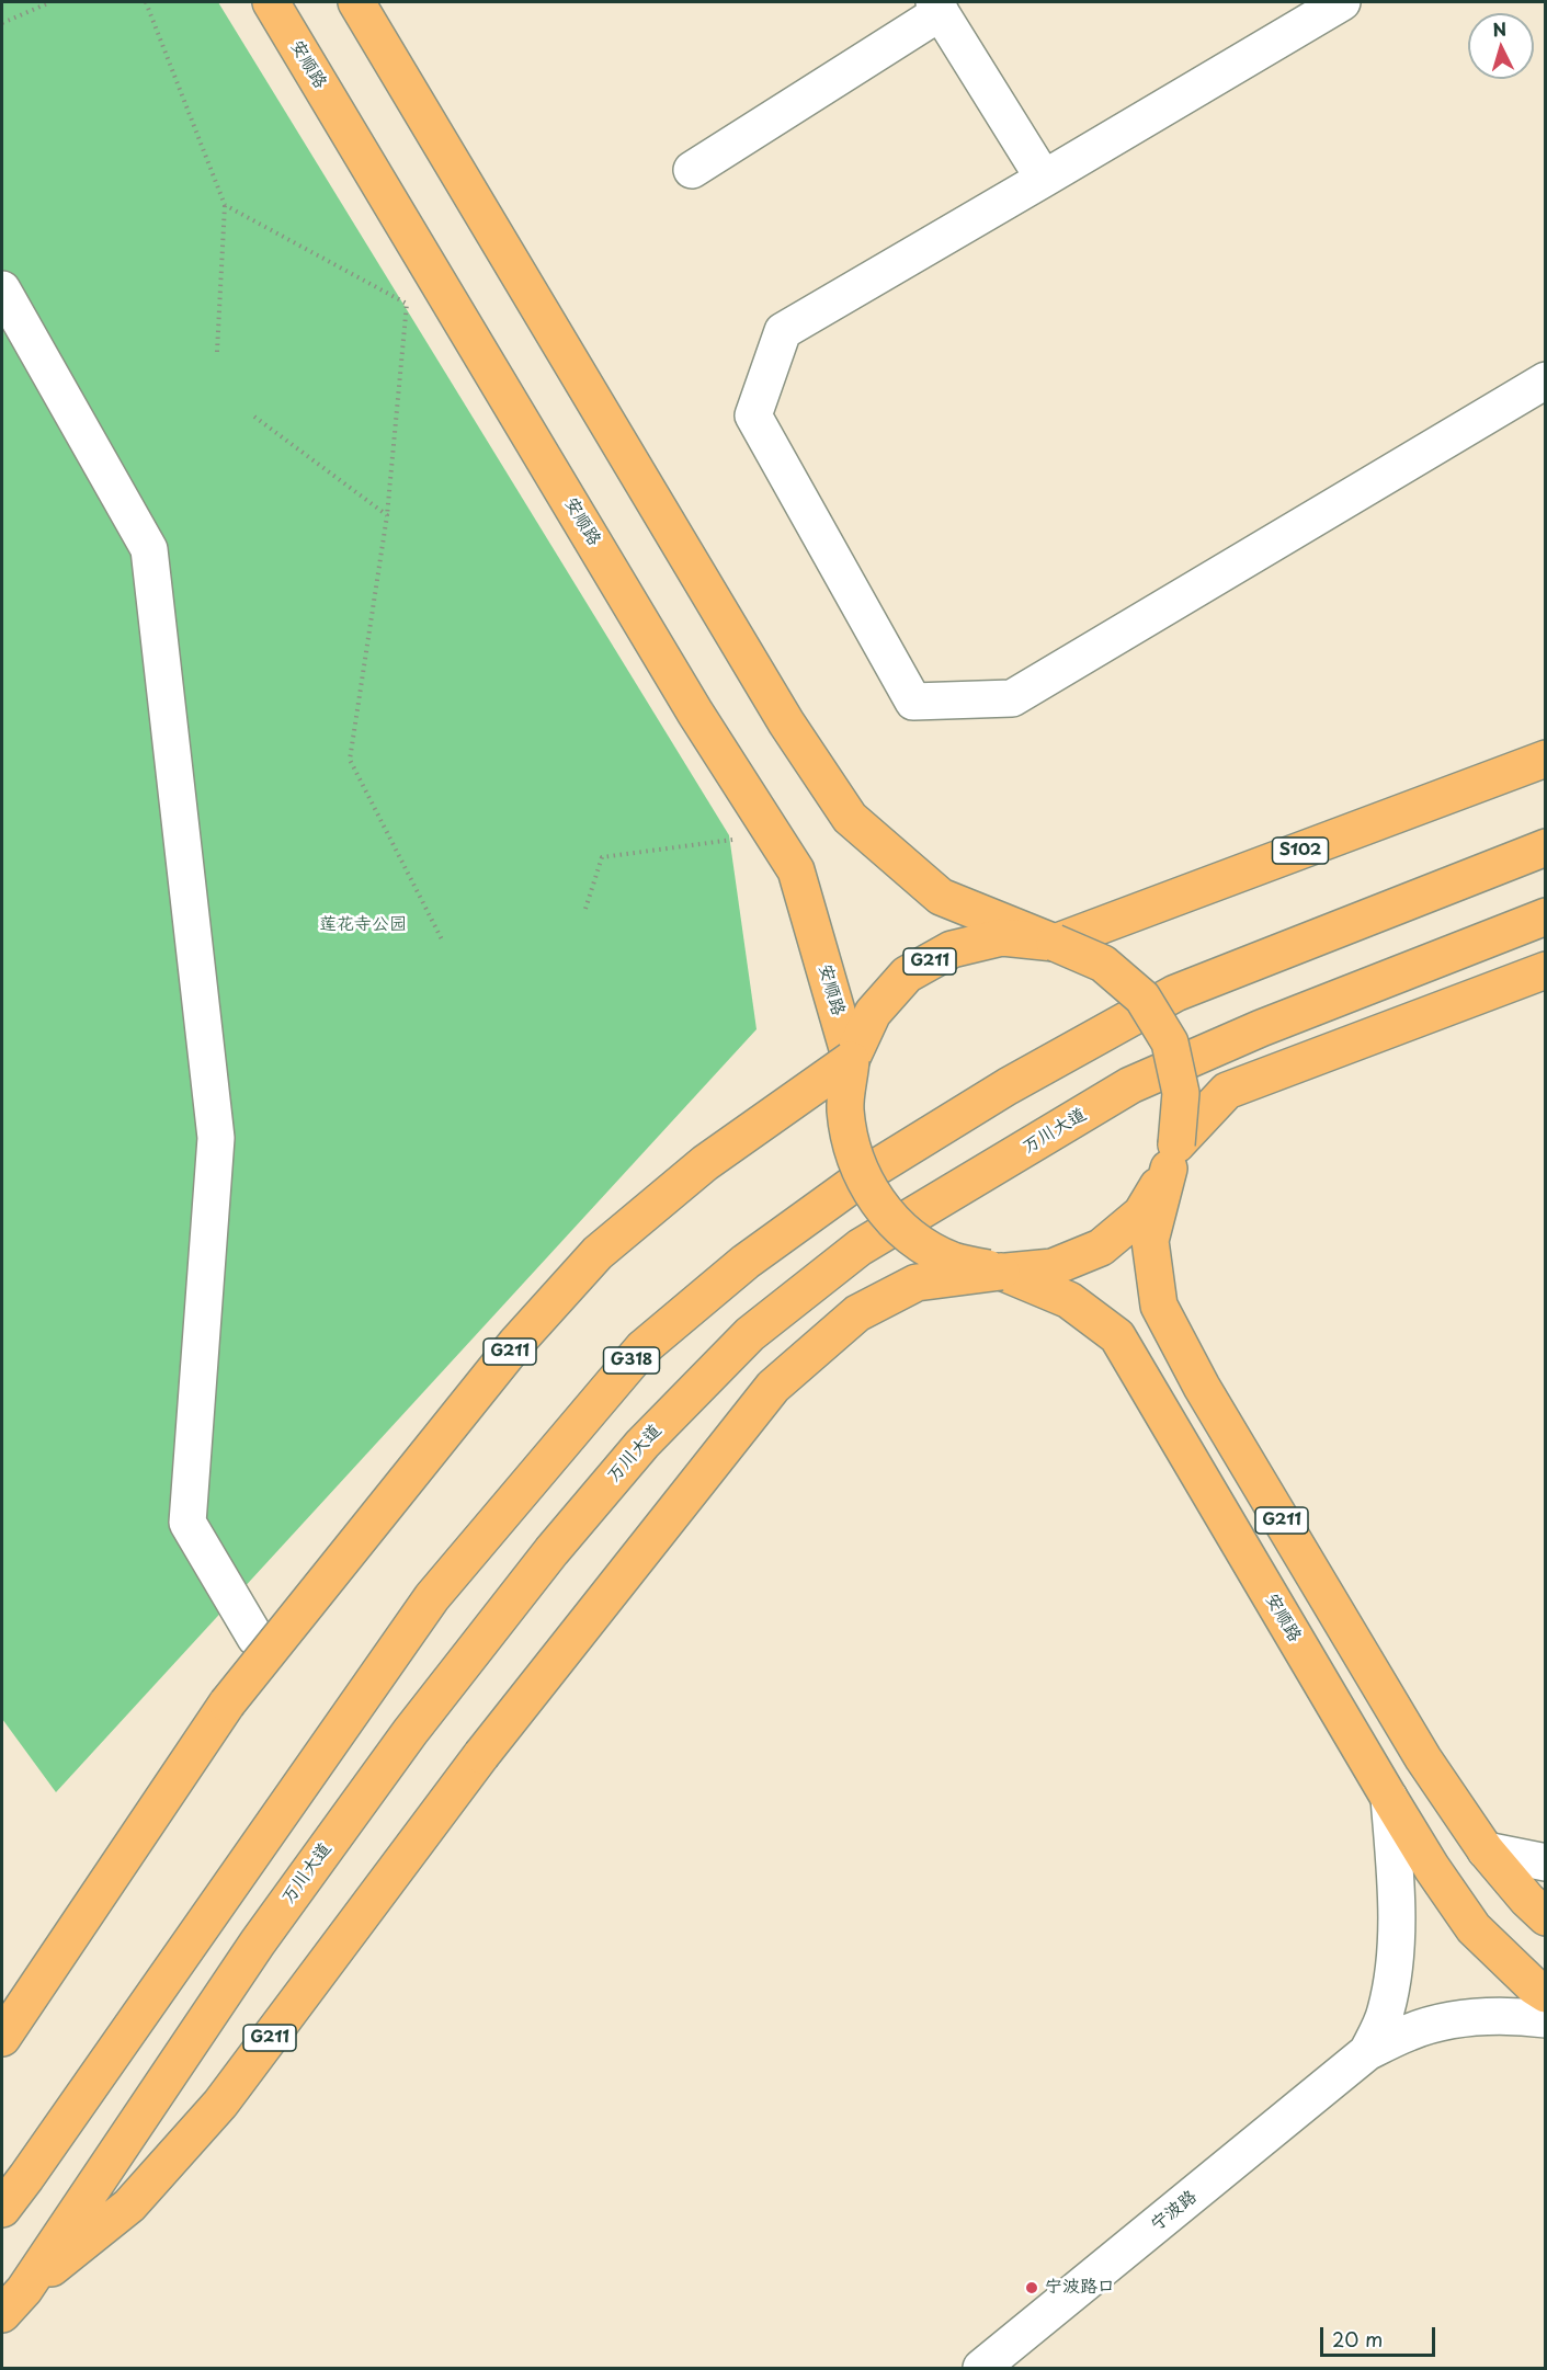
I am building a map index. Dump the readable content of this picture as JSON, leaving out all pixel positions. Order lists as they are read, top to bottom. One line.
{"streets":{"main road":["安顺路","S102","G211","万川大道","G318"],"street":["宁波路"]},"crossings":[["安顺路","G211"],["S102","G211"],["G211","万川大道"]],"parks":["莲花寺公园"],"places":["宁波路口"],"scale_bar":"20 m","north":"top"}
